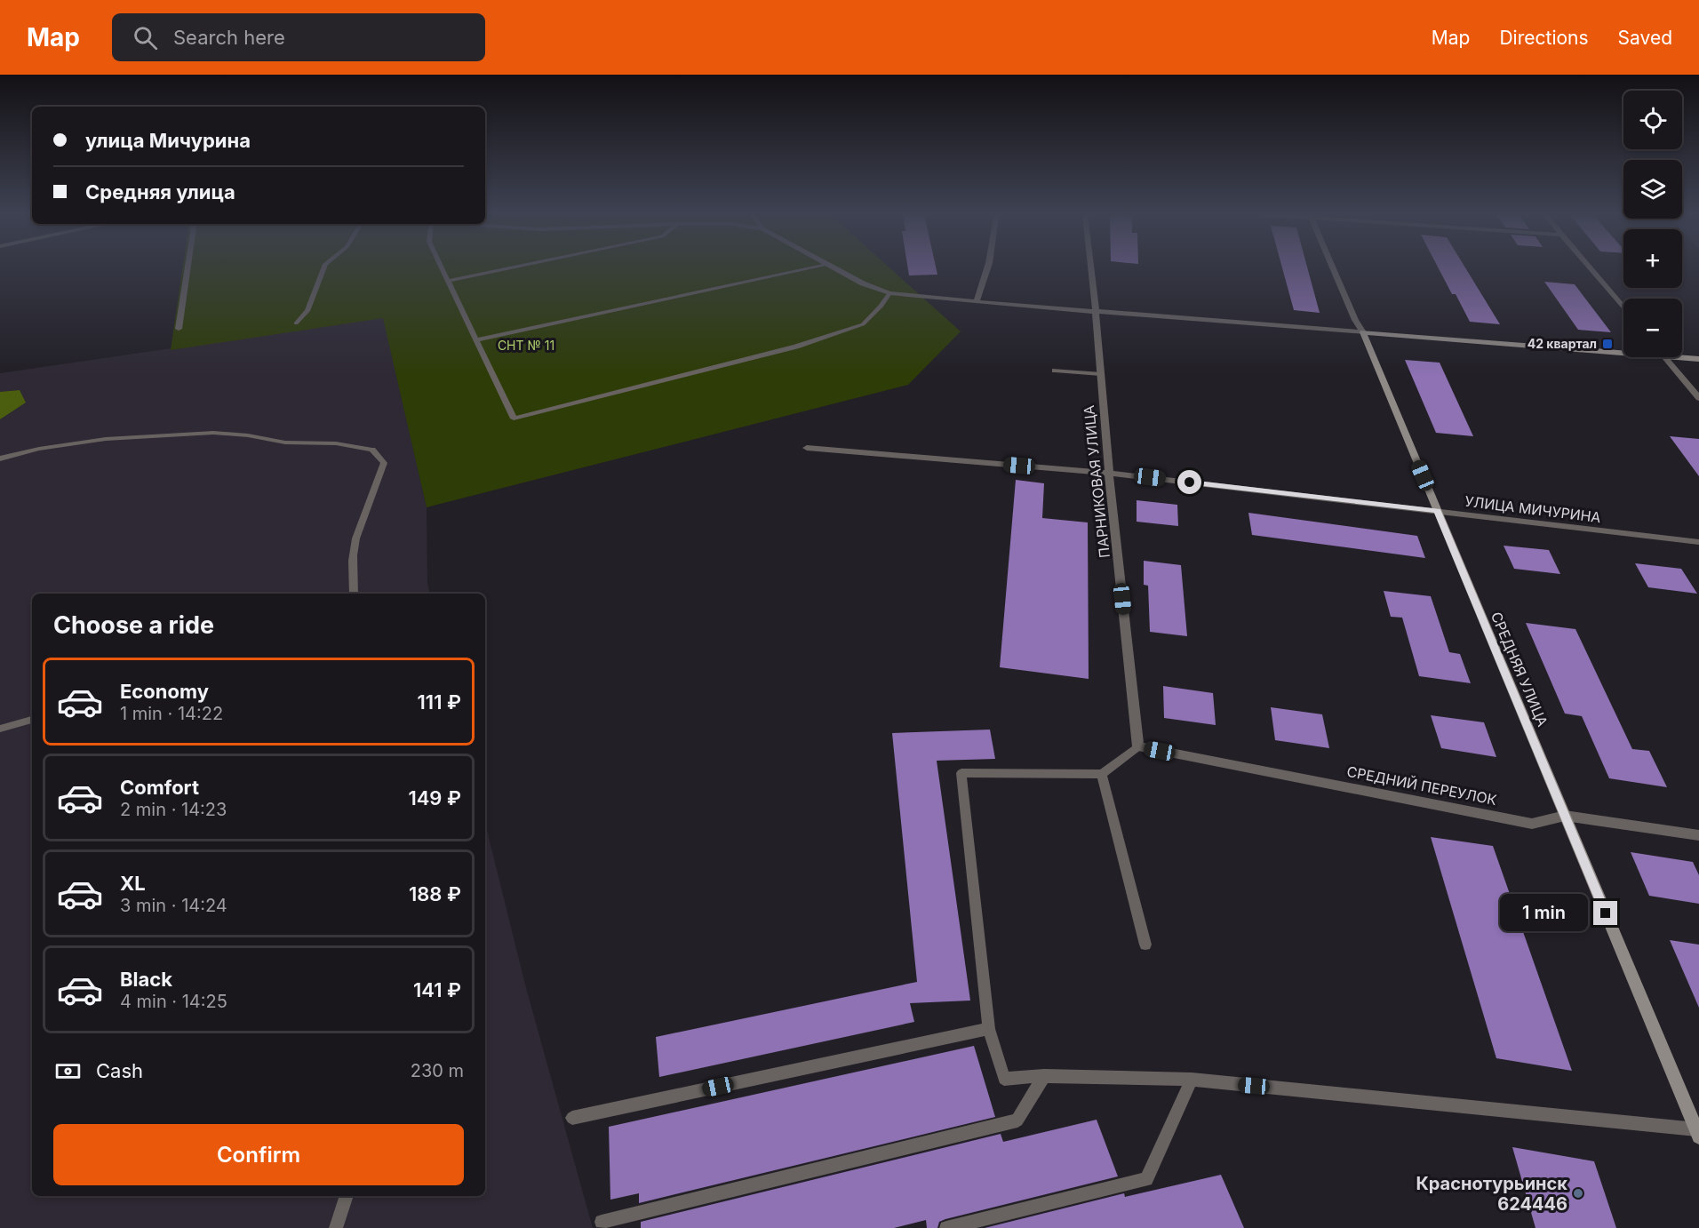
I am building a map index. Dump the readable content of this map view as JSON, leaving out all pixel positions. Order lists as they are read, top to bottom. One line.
{"streets":{"main road":["СРЕДНЯЯ УЛИЦА"],"street":["ПАРНИКОВАЯ УЛИЦА","УЛИЦА МИЧУРИНА","СРЕДНИЙ ПЕРЕУЛОК"]},"crossings":[["ПАРНИКОВАЯ УЛИЦА","УЛИЦА МИЧУРИНА"],["ПАРНИКОВАЯ УЛИЦА","СРЕДНИЙ ПЕРЕУЛОК"],["УЛИЦА МИЧУРИНА","СРЕДНЯЯ УЛИЦА"],["СРЕДНЯЯ УЛИЦА","СРЕДНИЙ ПЕРЕУЛОК"]],"parks":["СНТ № 11"],"places":{"transit":["42 квартал"],"other":["Краснотурьинск 624446"]},"page":{"header":"Map","search":"Search here","nav":["Map","Directions","Saved"],"map_buttons":["+","−"],"banner":["улица Мичурина","Средняя улица"],"heading":"Choose a ride","list":[{"name":"Economy","note":"1 min · 14:22","value":"111 ₽"},{"name":"Comfort","note":"2 min · 14:23","value":"149 ₽"},{"name":"XL","note":"3 min · 14:24","value":"188 ₽"},{"name":"Black","note":"4 min · 14:25","value":"141 ₽"}],"bubble":"1 min","pay":["Cash","230 m"],"buttons":"Confirm"}}
